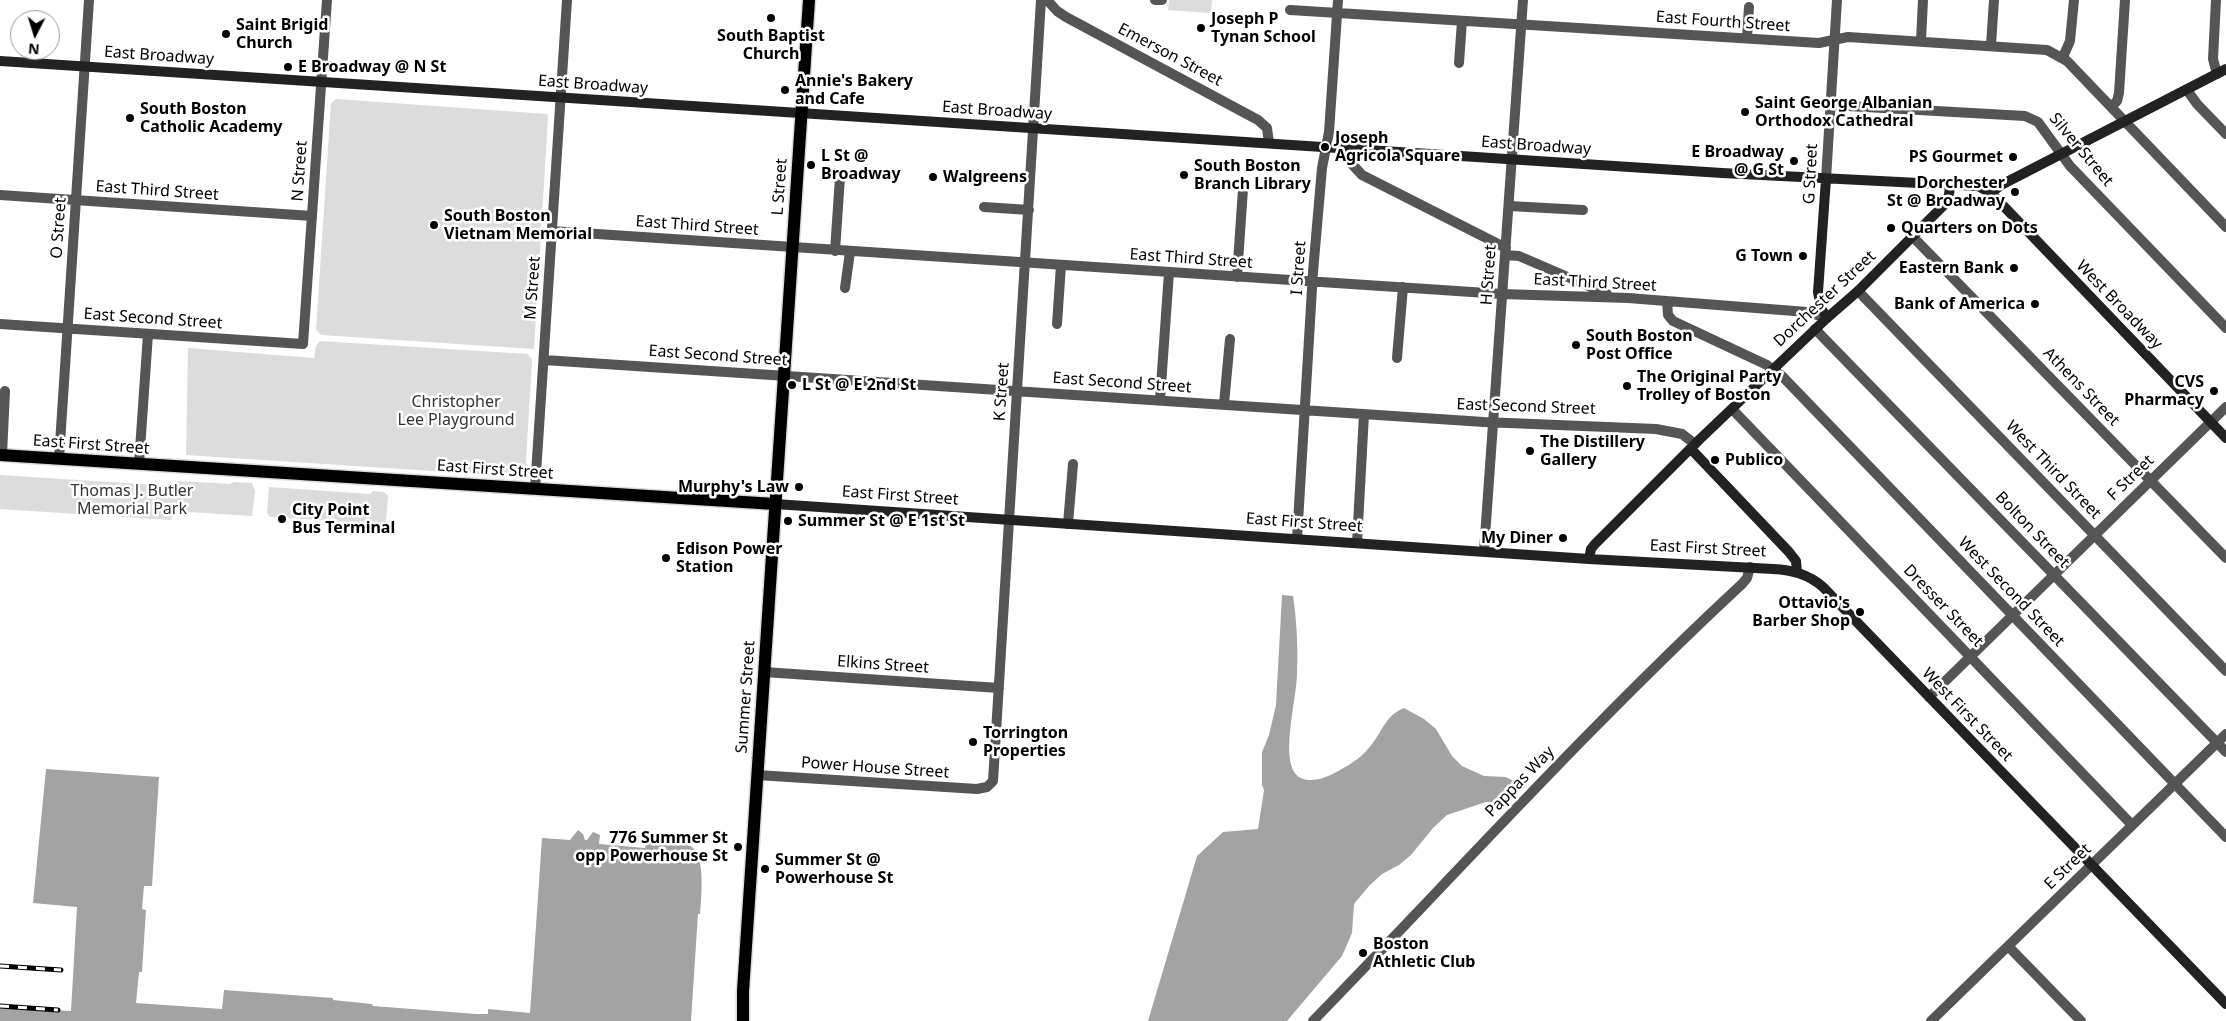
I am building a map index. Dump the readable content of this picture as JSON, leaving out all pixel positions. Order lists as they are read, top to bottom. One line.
{"streets":{"main road":["East Broadway","G Street","L Street","Dorchester Street","West Broadway","East First Street","Summer Street","West First Street"],"street":["East Fourth Street","Emerson Street","Silver Street","N Street","East Third Street","O Street","I Street","H Street","M Street","East Second Street","Athens Street","K Street","West Third Street","F Street","Bolton Street","West Second Street","Dresser Street","Elkins Street","Power House Street","Pappas Way","E Street"]},"crossings":[["East Fourth Street","G Street"],["East Fourth Street","I Street"],["East Fourth Street","H Street"],["Emerson Street","East Broadway"],["East Broadway","N Street"],["East Broadway","G Street"],["East Broadway","L Street"],["East Broadway","O Street"],["East Broadway","I Street"],["East Broadway","H Street"],["East Broadway","M Street"],["East Broadway","Dorchester Street"],["East Broadway","West Broadway"],["East Broadway","K Street"],["Silver Street","G Street"],["N Street","East Third Street"],["N Street","East Second Street"],["G Street","East Third Street"],["G Street","Dorchester Street"],["L Street","East Third Street"],["L Street","East Second Street"],["L Street","Summer Street"],["East Third Street","O Street"],["East Third Street","I Street"],["East Third Street","H Street"],["East Third Street","M Street"],["East Third Street","Dorchester Street"],["East Third Street","K Street"],["O Street","East Second Street"],["O Street","East First Street"],["I Street","East Second Street"],["I Street","East First Street"],["H Street","East Second Street"],["H Street","East First Street"],["M Street","East Second Street"],["M Street","East First Street"],["Dorchester Street","East Second Street"],["Dorchester Street","Athens Street"],["Dorchester Street","East First Street"],["Dorchester Street","West Third Street"],["Dorchester Street","Bolton Street"],["Dorchester Street","West Second Street"],["Dorchester Street","Dresser Street"],["West Broadway","F Street"],["East Second Street","K Street"],["East Second Street","Summer Street"],["Athens Street","F Street"],["K Street","East First Street"],["K Street","Elkins Street"],["K Street","Power House Street"],["East First Street","Summer Street"],["East First Street","West First Street"],["East First Street","Pappas Way"],["West Third Street","F Street"],["F Street","Bolton Street"],["F Street","West Second Street"],["F Street","Dresser Street"],["F Street","West First Street"],["Bolton Street","E Street"],["West Second Street","E Street"],["Dresser Street","E Street"],["Elkins Street","Summer Street"],["Summer Street","Power House Street"],["West First Street","E Street"]],"parks":["Christopher Lee Playground","Thomas J. Butler Memorial Park"],"places":["South Baptist Church","Joseph P Tynan School","Saint Brigid Church","E Broadway @ N St","Annie's Bakery and Cafe","Saint George Albanian Orthodox Cathedral","South Boston Catholic Academy","Joseph Agricola Square","PS Gourmet","E Broadway @ G St","L St @ Broadway","South Boston Branch Library","Walgreens","Dorchester St @ Broadway","South Boston Vietnam Memorial","Quarters on Dots","G Town","Eastern Bank","Bank of America","South Boston Post Office","L St @ E 2nd St","The Original Party Trolley of Boston","CVS Pharmacy","The Distillery Gallery","Publico","Murphy's Law","City Point Bus Terminal","Summer St @ E 1st St","My Diner","Edison Power Station","Ottavio's Barber Shop","Torrington Properties","776 Summer St opp Powerhouse St","Summer St @ Powerhouse St","Boston Athletic Club"],"north":"bottom"}
